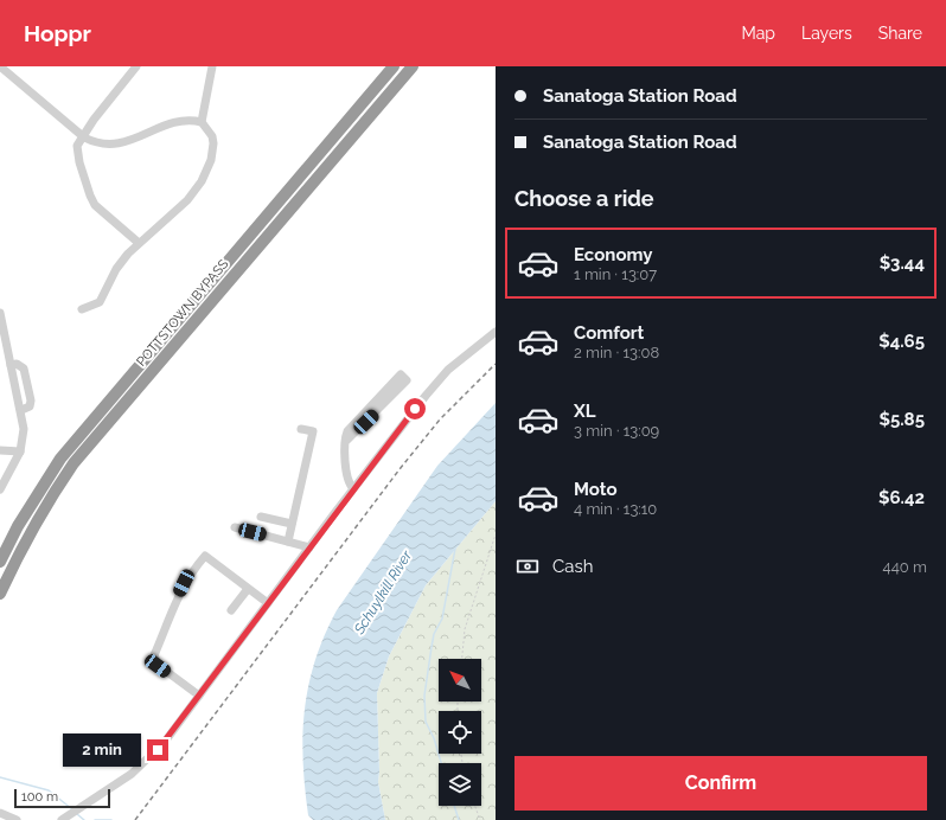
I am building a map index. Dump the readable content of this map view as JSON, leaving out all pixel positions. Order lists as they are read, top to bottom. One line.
{"streets":{"highway":["POTTSTOWN BYPASS"]},"water":["Schuylkill River"],"scale_bar":"100 m","north":"top left","page":{"header":"Hoppr","nav":["Map","Layers","Share"],"banner":["Sanatoga Station Road","Sanatoga Station Road"],"heading":"Choose a ride","list":[{"name":"Economy","note":"1 min · 13:07","value":"$3.44"},{"name":"Comfort","note":"2 min · 13:08","value":"$4.65"},{"name":"XL","note":"3 min · 13:09","value":"$5.85"},{"name":"Moto","note":"4 min · 13:10","value":"$6.42"}],"pay":["Cash","440 m"],"bubble":"2 min","buttons":"Confirm","scale":"100 m"}}
